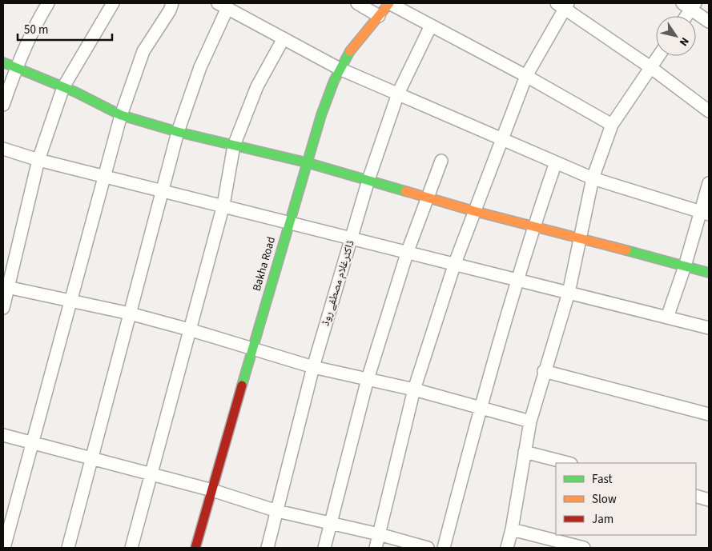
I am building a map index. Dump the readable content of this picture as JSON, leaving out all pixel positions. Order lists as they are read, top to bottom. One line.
{"streets":{"street":["Bakha Road","ڈاکٹرغلام مصطفے روڈ"]},"legend":["Fast","Slow","Jam"],"scale_bar":"50 m","north":"bottom right"}
